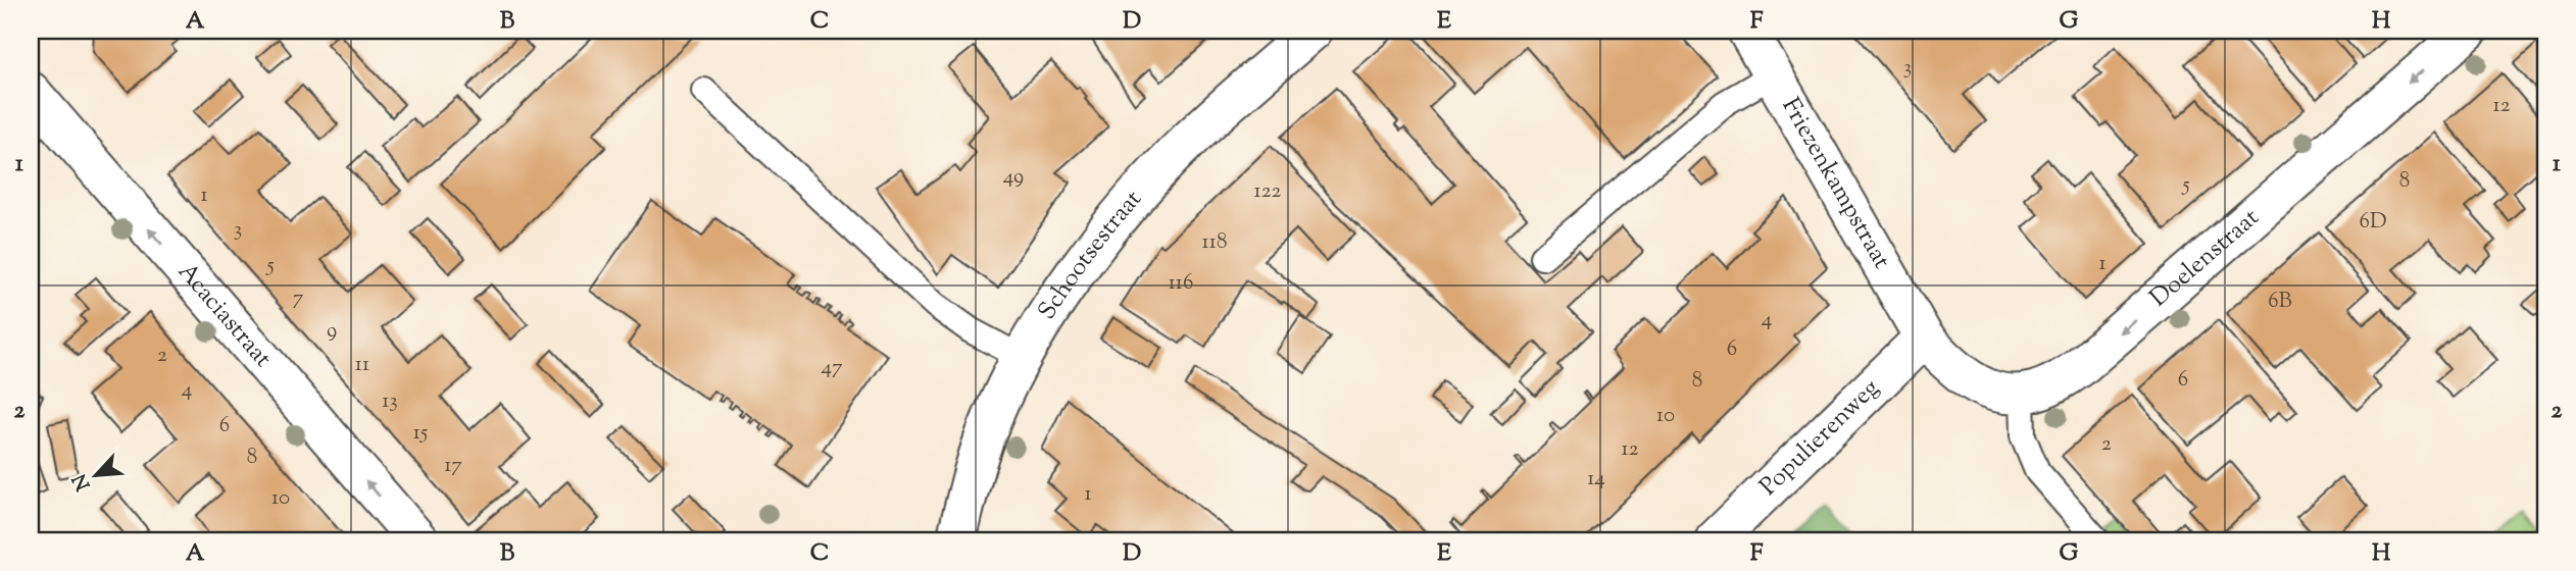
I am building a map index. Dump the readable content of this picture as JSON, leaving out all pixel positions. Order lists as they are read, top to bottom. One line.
{"streets":{"street":["Friezenkampstraat","Schootsestraat","Doelenstraat","Acaciastraat","Populierenweg"]},"crossings":[["Friezenkampstraat","Populierenweg"]],"one_way":["Doelenstraat","Acaciastraat"],"house_numbers":["3","12","49","8","5","122","1","6D","3","118","1","5","116","7","6B","4","9","6","2","11","47","6","8","4","13","10","6","15","2","12","8","17","14","1","10"],"north":"bottom left","grid":{"columns":["A","B","C","D","E","F","G","H"],"rows":["1","2"]}}
